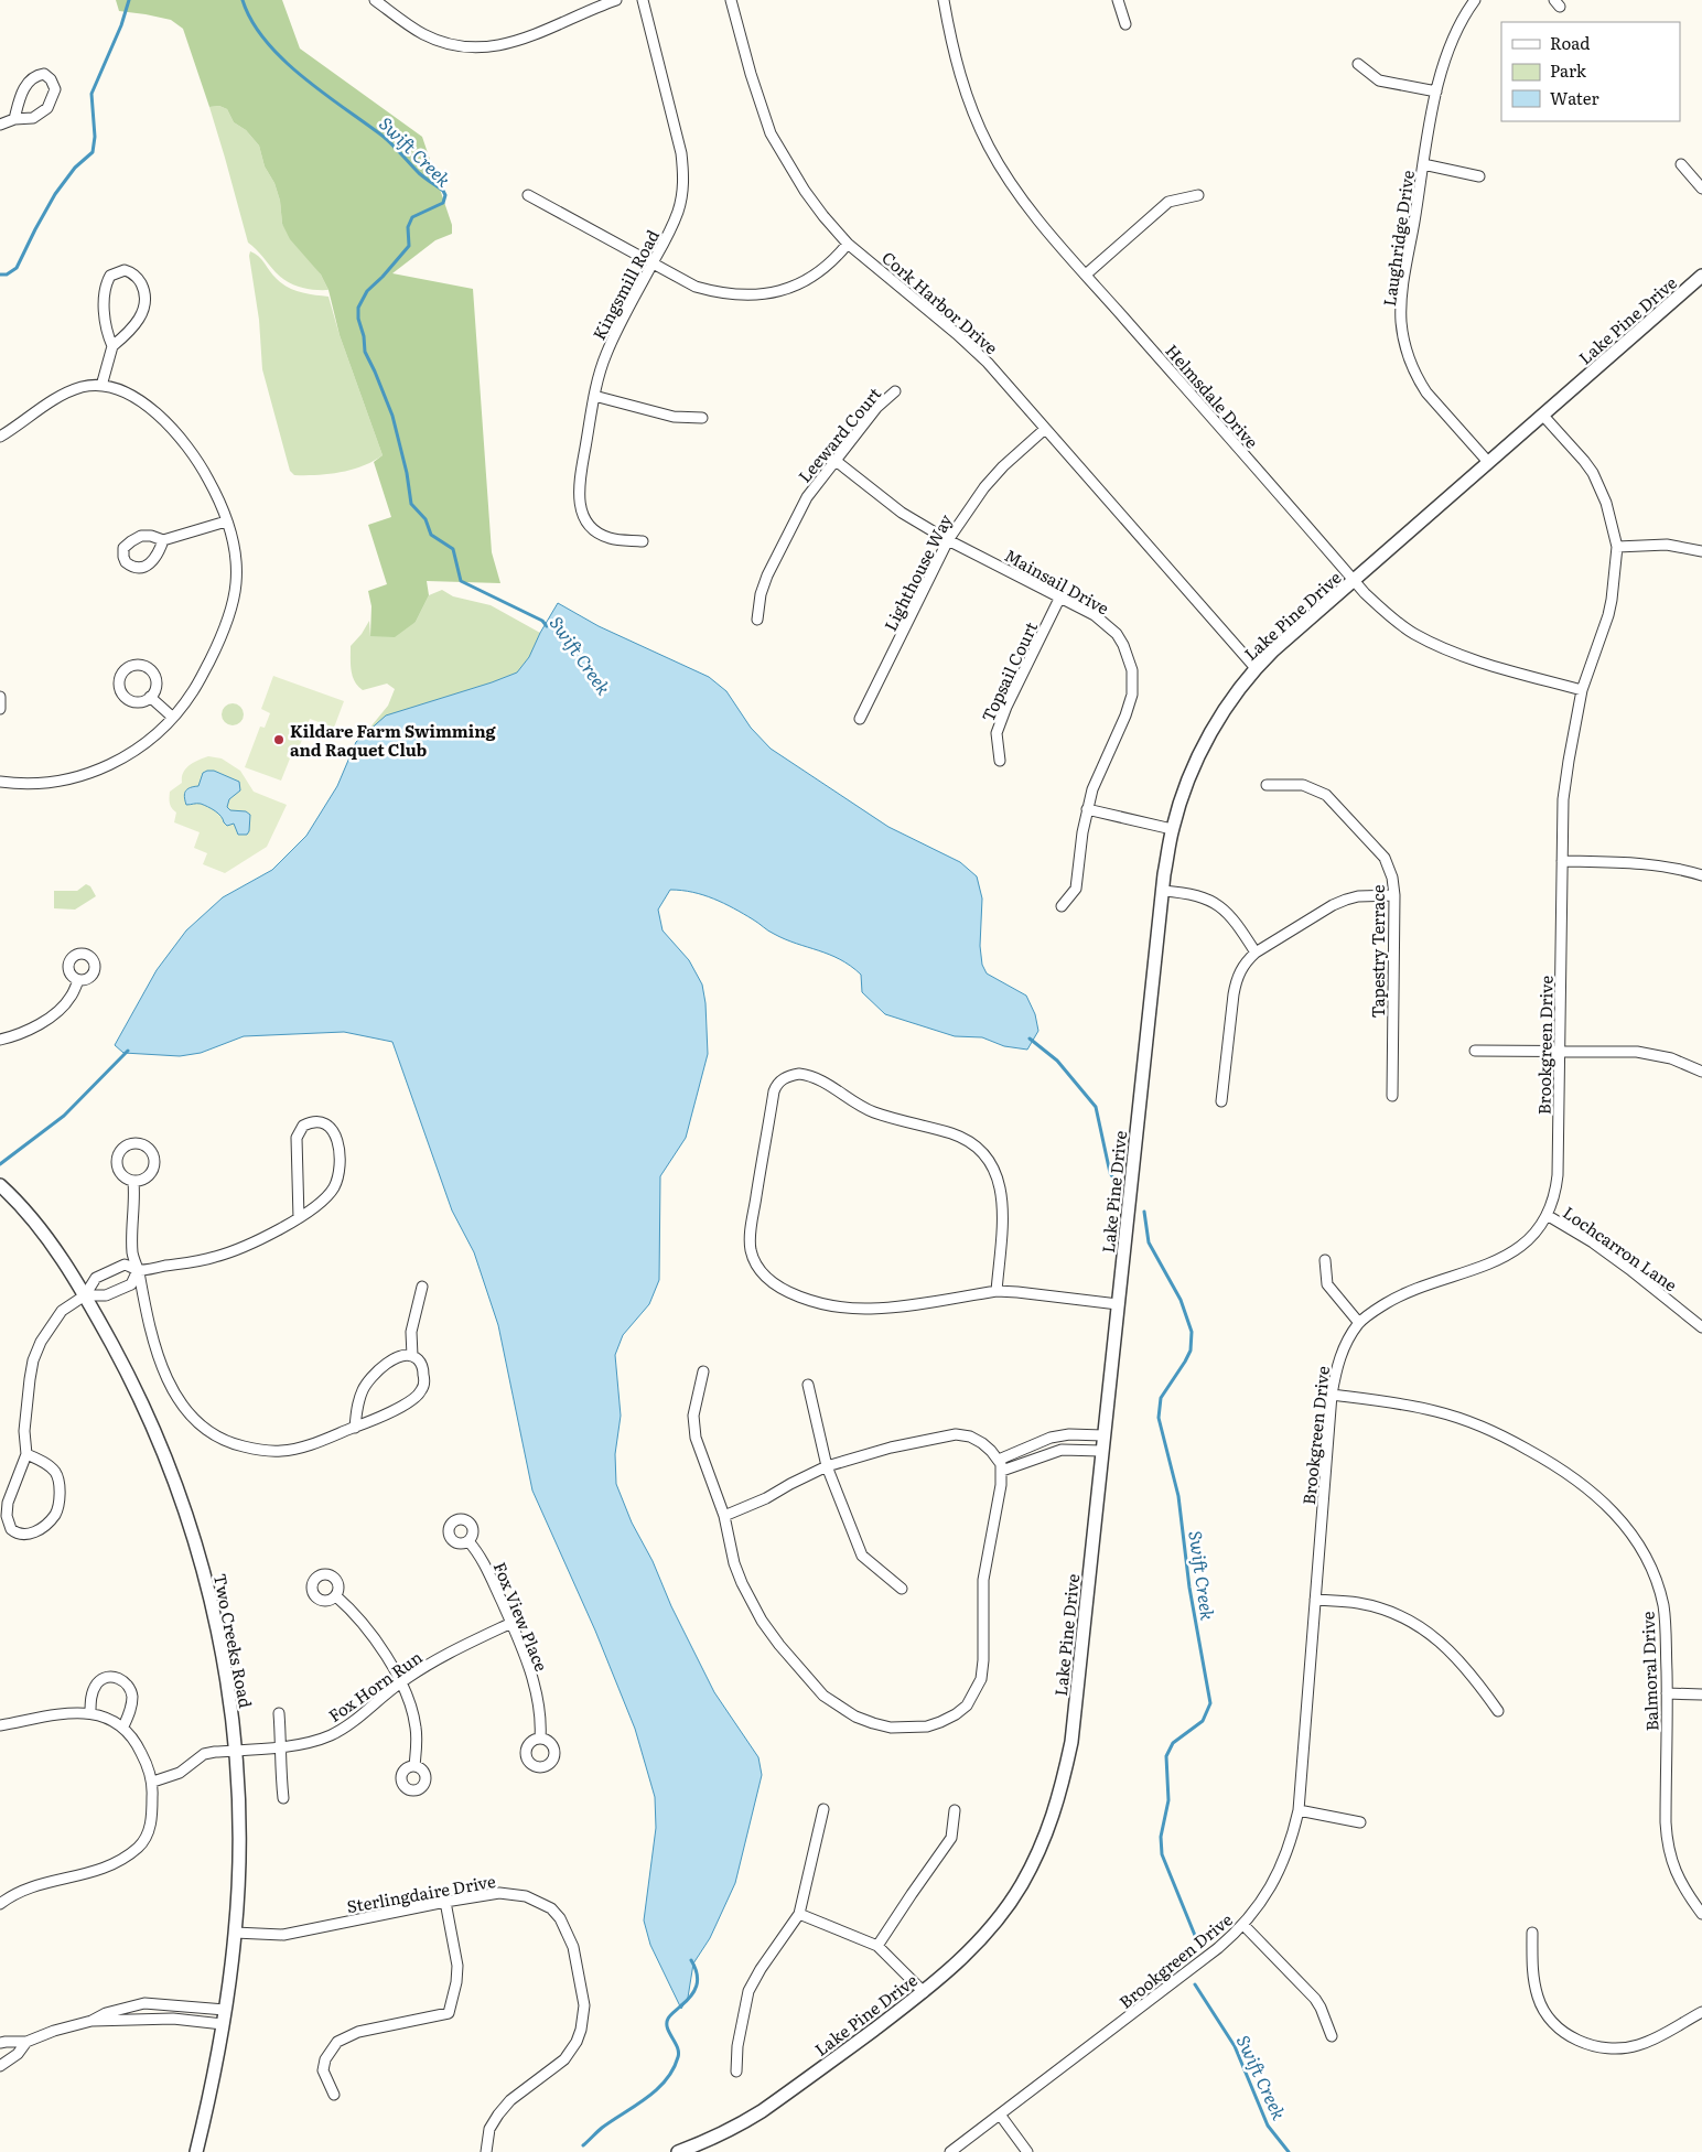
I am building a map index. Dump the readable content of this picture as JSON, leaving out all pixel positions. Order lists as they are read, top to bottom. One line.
{"streets":{"street":["Laughridge Drive","Kingsmill Road","Cork Harbor Drive","Lake Pine Drive","Helmsdale Drive","Leeward Court","Lighthouse Way","Mainsail Drive","Topsail Court","Tapestry Terrace","Brookgreen Drive","Lochcarron Lane","Fox View Place","Two Creeks Road","Balmoral Drive","Fox Horn Run","Sterlingdaire Drive"]},"crossings":[["Laughridge Drive","Lake Pine Drive"],["Cork Harbor Drive","Lake Pine Drive"],["Cork Harbor Drive","Lighthouse Way"],["Lake Pine Drive","Helmsdale Drive"],["Lake Pine Drive","Brookgreen Drive"],["Helmsdale Drive","Brookgreen Drive"],["Leeward Court","Mainsail Drive"],["Lighthouse Way","Mainsail Drive"],["Mainsail Drive","Topsail Court"],["Brookgreen Drive","Lochcarron Lane"],["Brookgreen Drive","Balmoral Drive"],["Fox View Place","Fox Horn Run"],["Two Creeks Road","Fox Horn Run"],["Two Creeks Road","Sterlingdaire Drive"]],"water":["Swift Creek"],"places":["Kildare Farm Swimming and Raquet Club"],"legend":["Road","Park","Water"]}
